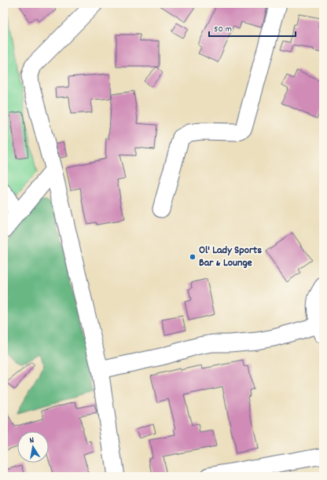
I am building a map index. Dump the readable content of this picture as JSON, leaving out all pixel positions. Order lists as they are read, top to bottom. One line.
{"places":["Ol' Lady Sports Bar & Lounge"],"scale_bar":"50 m","north":"top"}
